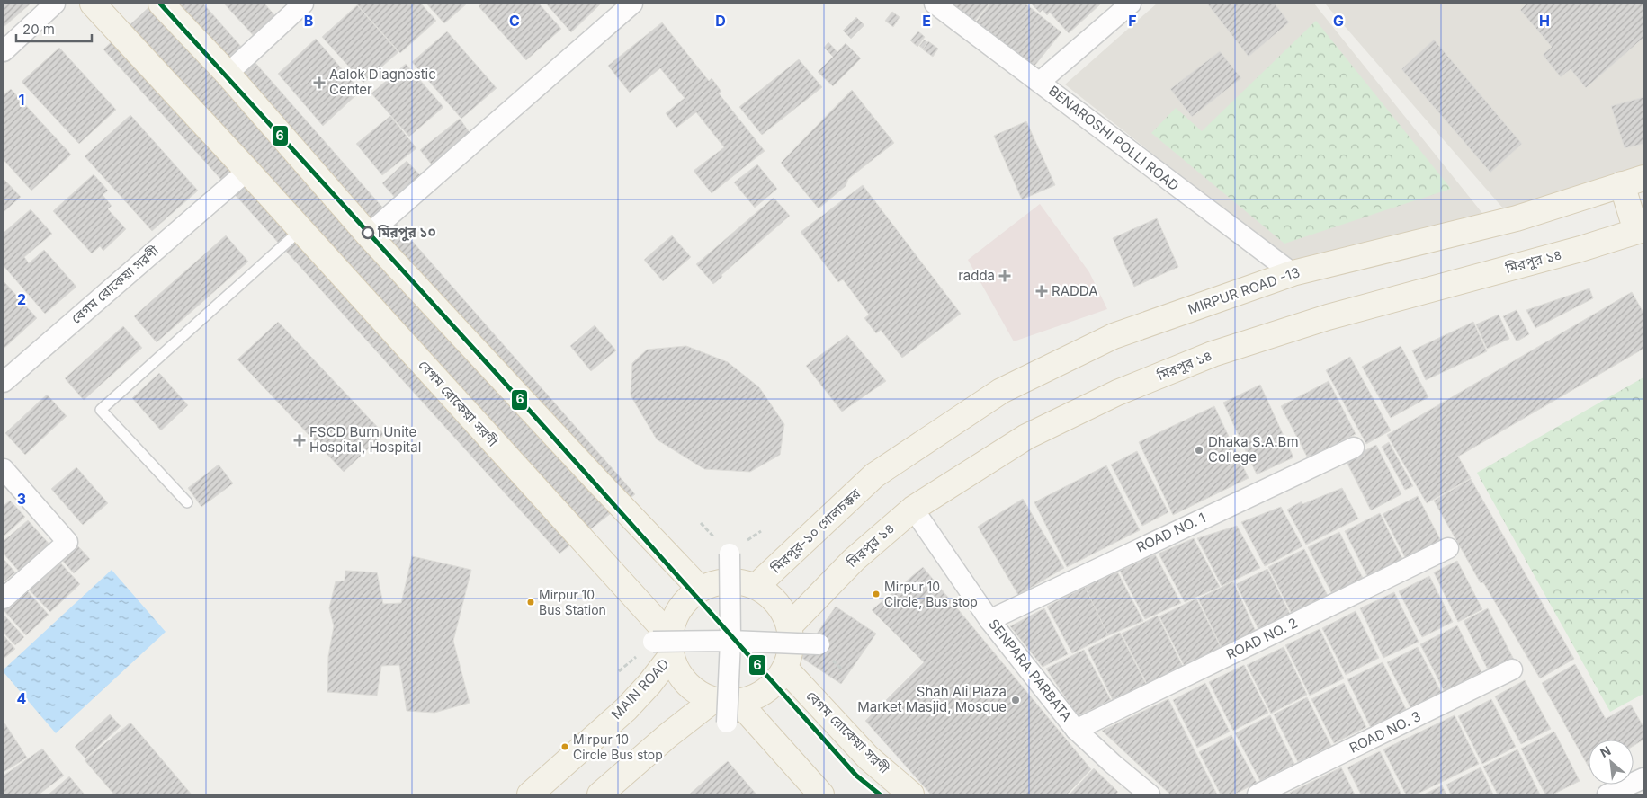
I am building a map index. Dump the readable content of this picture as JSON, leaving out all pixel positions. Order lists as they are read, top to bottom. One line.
{"streets":{"main road":["মিরপুর ১৪","বেগম রোকেয়া সরণী","MIRPUR ROAD -13","মিরপুর-১০ গোলচক্কর","MAIN ROAD"],"street":["BENAROSHI POLLI ROAD","ROAD NO. 1","ROAD NO. 2","SENPARA PARBATA","ROAD NO. 3"]},"crossings":[["BENAROSHI POLLI ROAD","MIRPUR ROAD -13"],["মিরপুর ১৪","বেগম রোকেয়া সরণী"],["মিরপুর ১৪","মিরপুর-১০ গোলচক্কর"],["মিরপুর ১৪","SENPARA PARBATA"],["মিরপুর ১৪","MAIN ROAD"],["বেগম রোকেয়া সরণী","মিরপুর-১০ গোলচক্কর"],["বেগম রোকেয়া সরণী","MAIN ROAD"],["MIRPUR ROAD -13","মিরপুর-১০ গোলচক্কর"],["মিরপুর-১০ গোলচক্কর","MAIN ROAD"],["ROAD NO. 1","SENPARA PARBATA"],["ROAD NO. 2","SENPARA PARBATA"]],"places":{"health":["Aalok Diagnostic Center","radda","RADDA","FSCD Burn Unite Hospital, Hospital"],"other":["মিরপুর ১০","Dhaka S.A.Bm College","Mirpur 10 Circle, Bus stop","Mirpur 10 Bus Station","Shah Ali Plaza Market Masjid, Mosque","Mirpur 10 Circle Bus stop"]},"lines":["transit line 6"],"scale_bar":"20 m","north":"top left","grid":{"columns":["B","C","D","E","F","G","H"],"rows":["1","2","3","4"]}}
